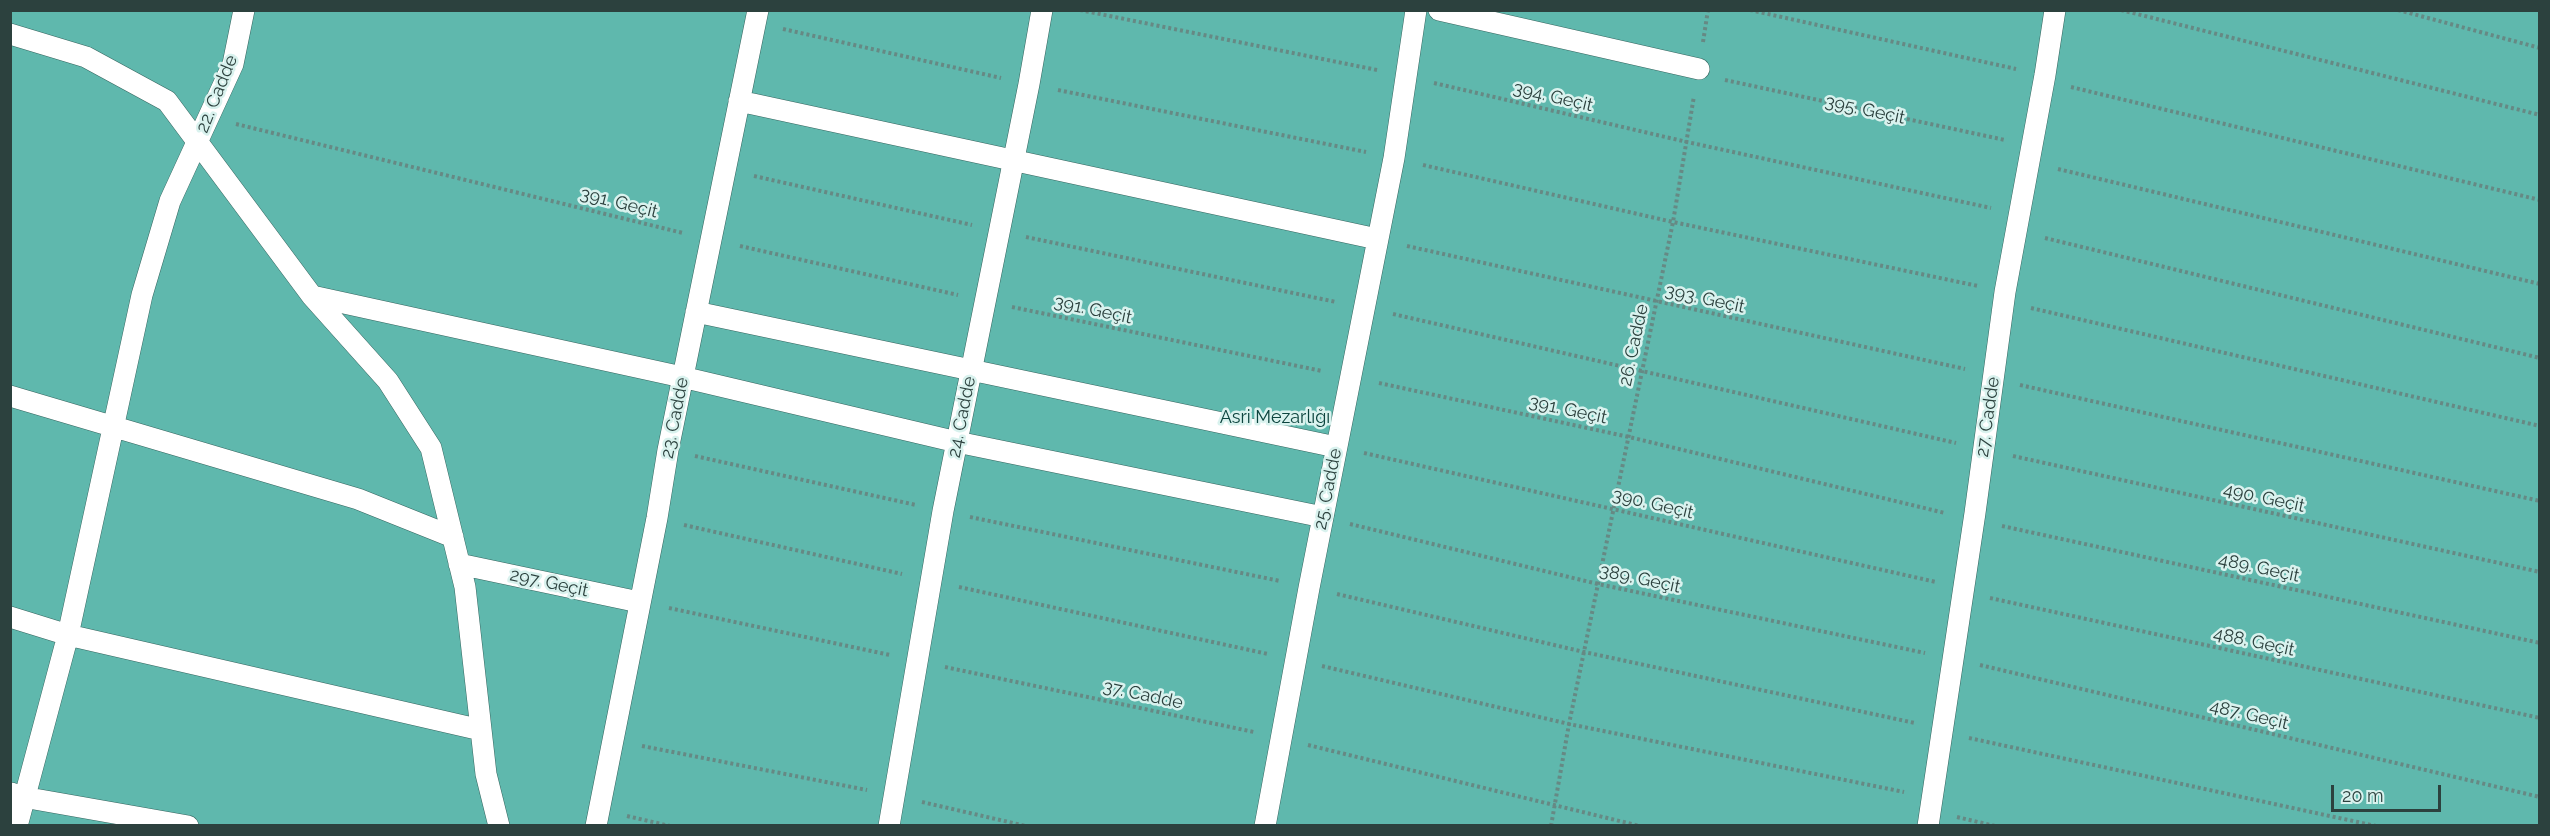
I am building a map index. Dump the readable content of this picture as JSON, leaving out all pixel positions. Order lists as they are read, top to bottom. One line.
{"streets":{"lane":["22. Cadde","24. Cadde","27. Cadde","23. Cadde","25. Cadde","297. Geçit"],"path":["394. Geçit","395. Geçit","391. Geçit","393. Geçit","26. Cadde","490. Geçit","390. Geçit","489. Geçit","389. Geçit","488. Geçit","37. Cadde","487. Geçit"]},"crossings":[["22. Cadde","391. Geçit"],["394. Geçit","26. Cadde"],["394. Geçit","27. Cadde"],["394. Geçit","25. Cadde"],["395. Geçit","26. Cadde"],["395. Geçit","27. Cadde"],["391. Geçit","26. Cadde"],["391. Geçit","24. Cadde"],["391. Geçit","27. Cadde"],["391. Geçit","23. Cadde"],["391. Geçit","25. Cadde"],["391. Geçit","489. Geçit"],["393. Geçit","26. Cadde"],["393. Geçit","27. Cadde"],["393. Geçit","25. Cadde"],["26. Cadde","390. Geçit"],["26. Cadde","389. Geçit"],["26. Cadde","37. Cadde"],["24. Cadde","37. Cadde"],["27. Cadde","490. Geçit"],["27. Cadde","390. Geçit"],["27. Cadde","489. Geçit"],["27. Cadde","389. Geçit"],["27. Cadde","488. Geçit"],["27. Cadde","487. Geçit"],["23. Cadde","297. Geçit"],["23. Cadde","37. Cadde"],["25. Cadde","390. Geçit"],["25. Cadde","389. Geçit"],["25. Cadde","37. Cadde"],["390. Geçit","488. Geçit"],["389. Geçit","487. Geçit"],["297. Geçit","37. Cadde"]],"parks":["Asri Mezarlığı"],"scale_bar":"20 m"}
